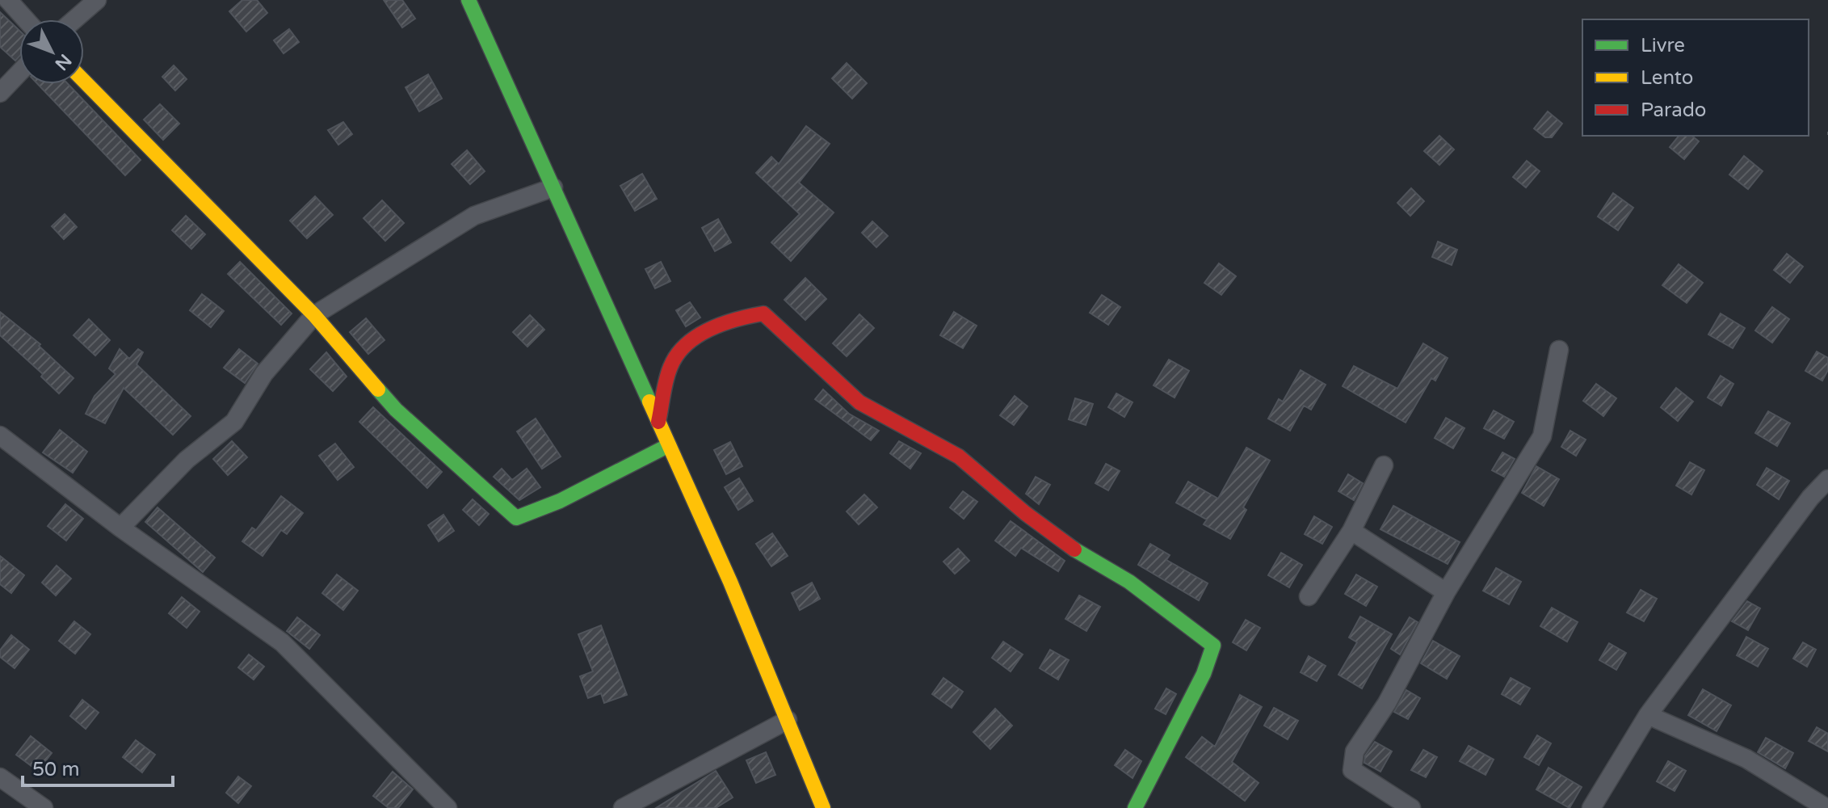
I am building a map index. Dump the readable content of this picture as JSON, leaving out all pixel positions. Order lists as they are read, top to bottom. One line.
{"legend":["Livre","Lento","Parado"],"scale_bar":"50 m","north":"bottom right"}
